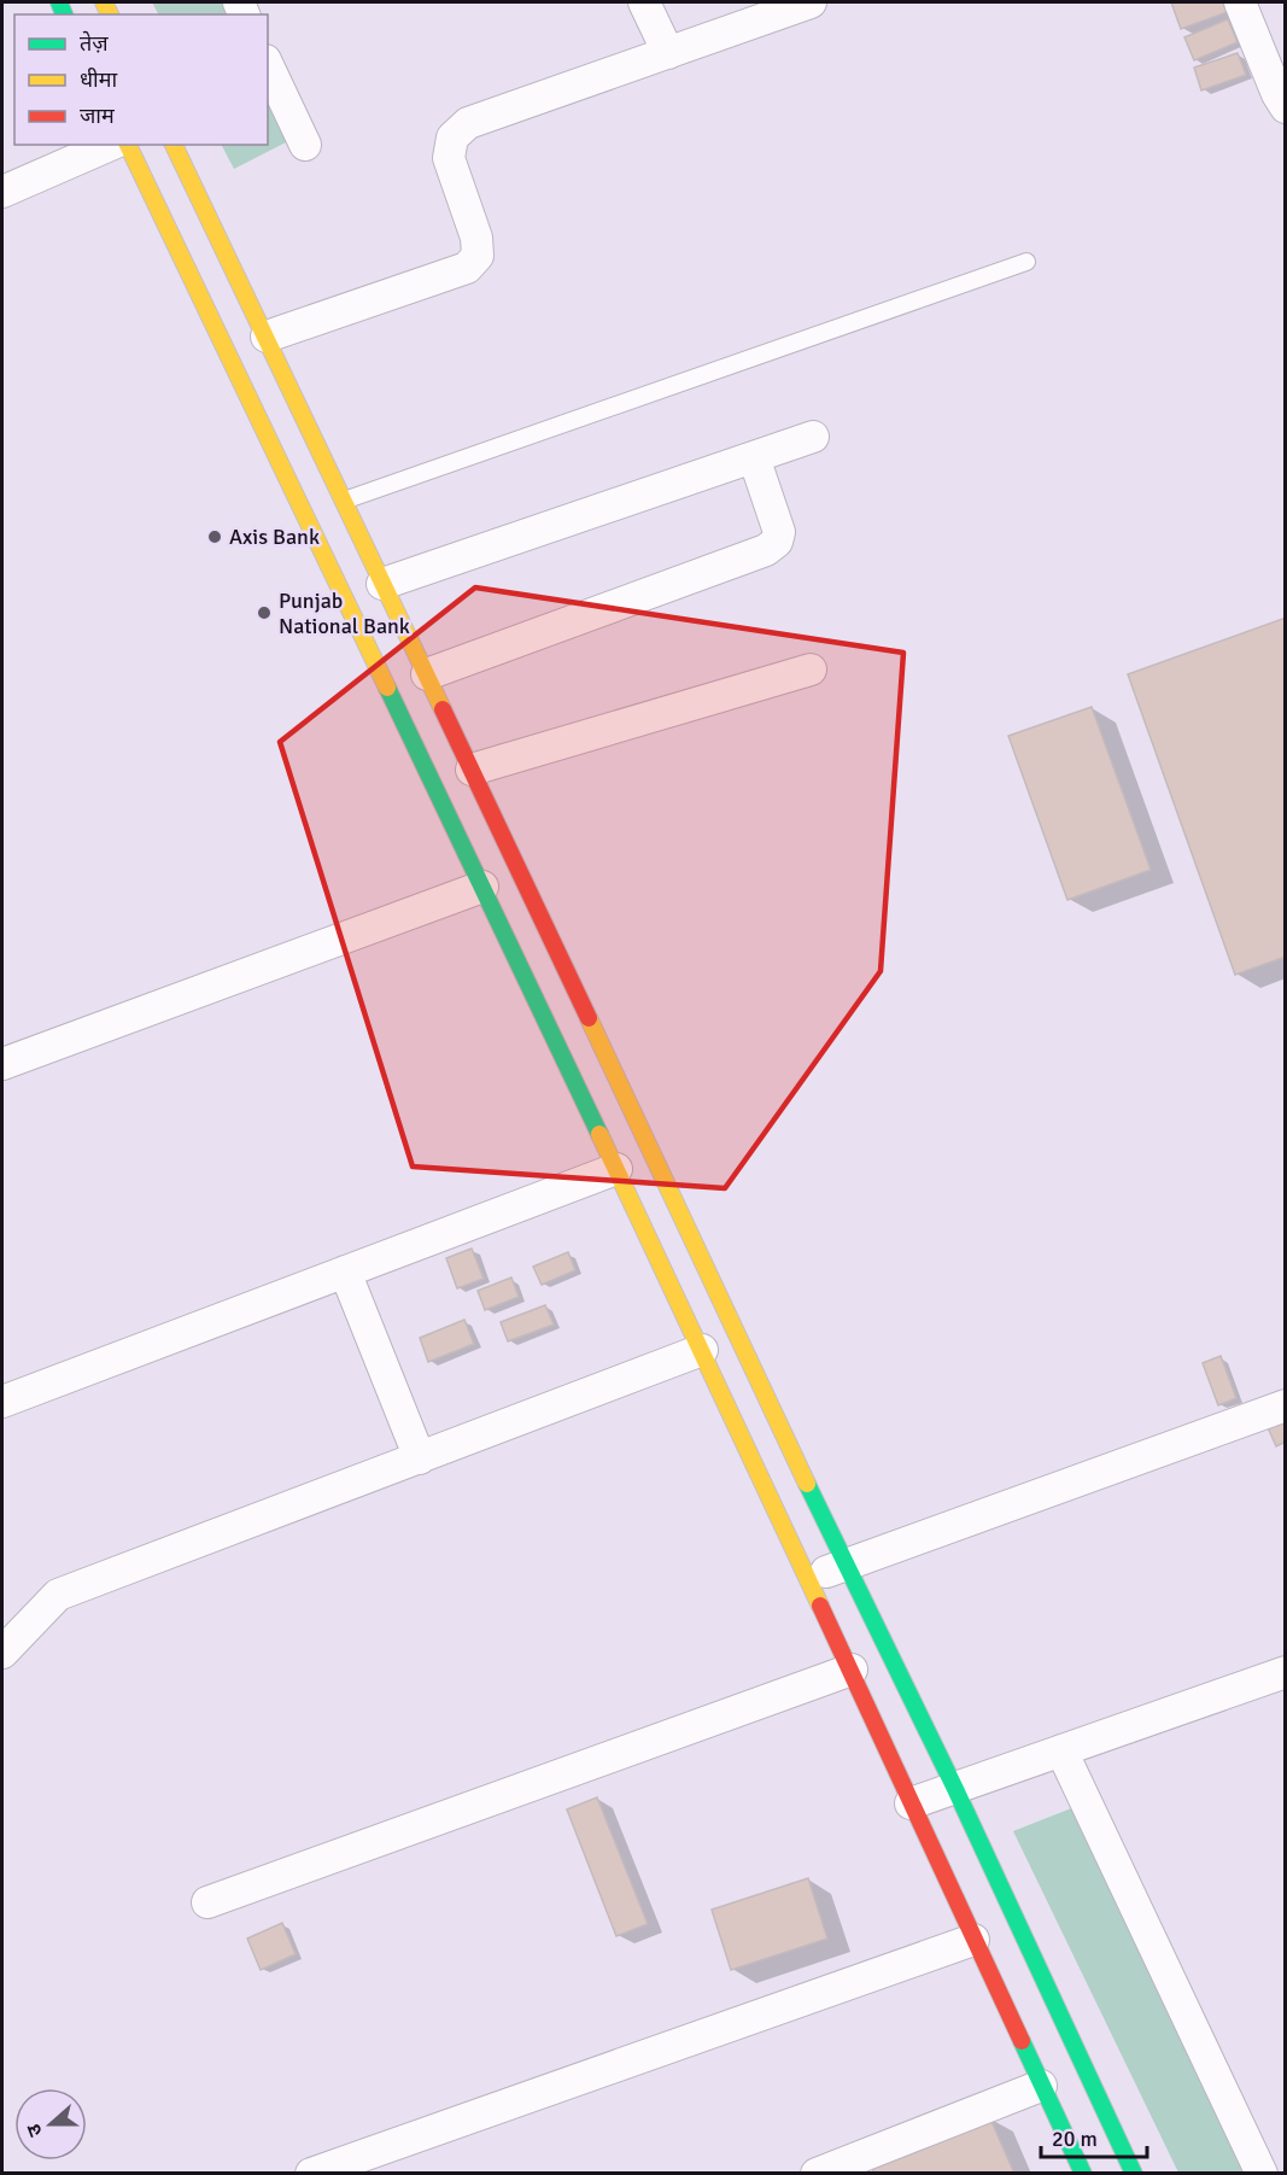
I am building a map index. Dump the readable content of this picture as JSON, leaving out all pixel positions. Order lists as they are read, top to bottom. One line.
{"places":["Axis Bank","Punjab National Bank"],"legend":["तेज़","धीमा","जाम"],"scale_bar":"20 m","north":"left"}
